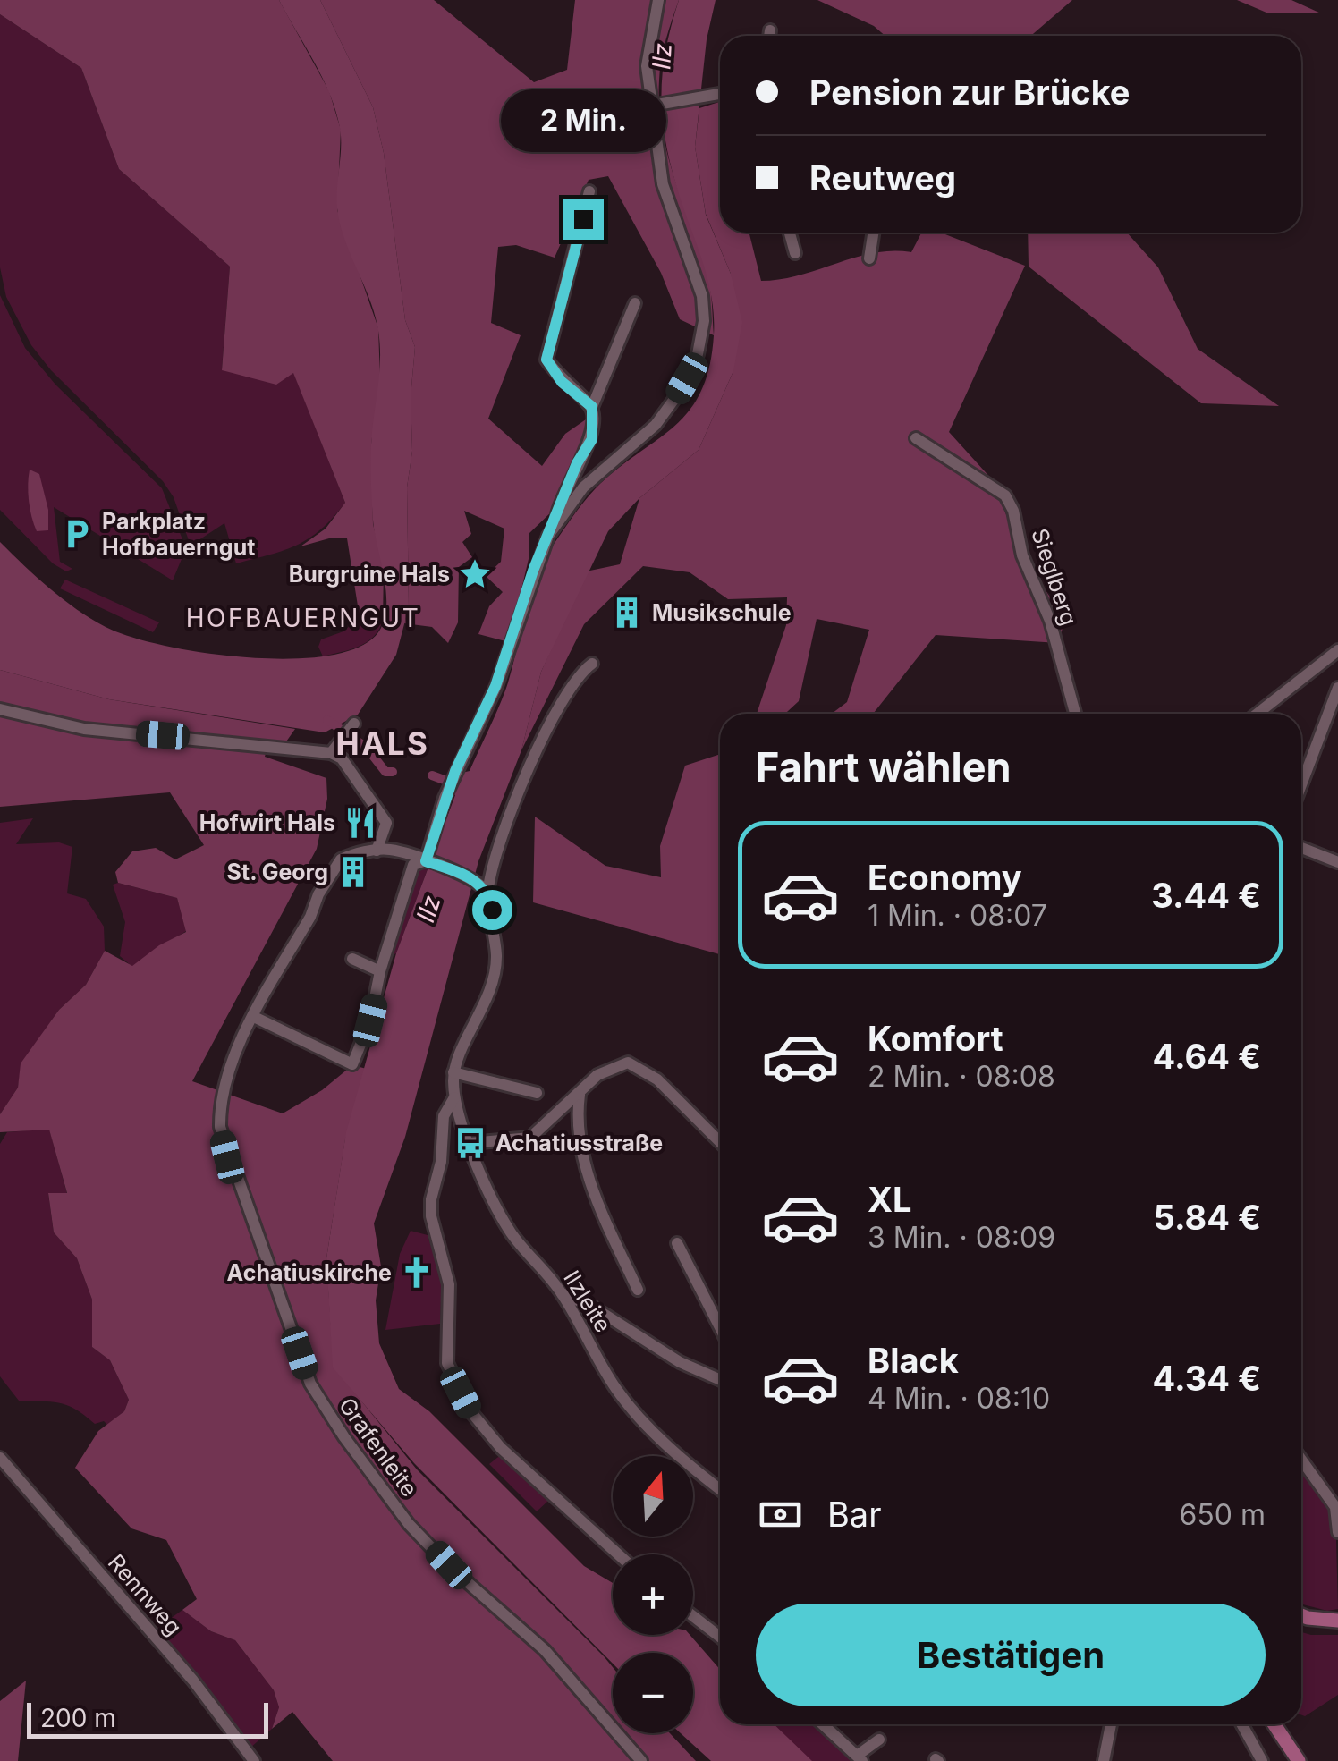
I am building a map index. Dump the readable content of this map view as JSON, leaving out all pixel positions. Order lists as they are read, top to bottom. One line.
{"streets":{"street":["Sieglberg","Ilzleite","Grafenleite","Rennweg"]},"districts":["HOFBAUERNGUT","HALS"],"water":["Ilz"],"places":{"parking":["Parkplatz Hofbauerngut"],"place":["Burgruine Hals"],"building":["Musikschule","St. Georg"],"restaurant":["Hofwirt Hals"],"bus stop":["Achatiusstraße"],"church":["Achatiuskirche"]},"scale_bar":"200 m","north":"top","page":{"banner":["Pension zur Brücke","Reutweg"],"bubble":"2 Min.","heading":"Fahrt wählen","list":[{"name":"Economy","note":"1 Min. · 08:07","value":"3.44 €"},{"name":"Komfort","note":"2 Min. · 08:08","value":"4.64 €"},{"name":"XL","note":"3 Min. · 08:09","value":"5.84 €"},{"name":"Black","note":"4 Min. · 08:10","value":"4.34 €"}],"map_buttons":["+","−"],"pay":["Bar","650 m"],"buttons":"Bestätigen","scale":"200 m"}}
